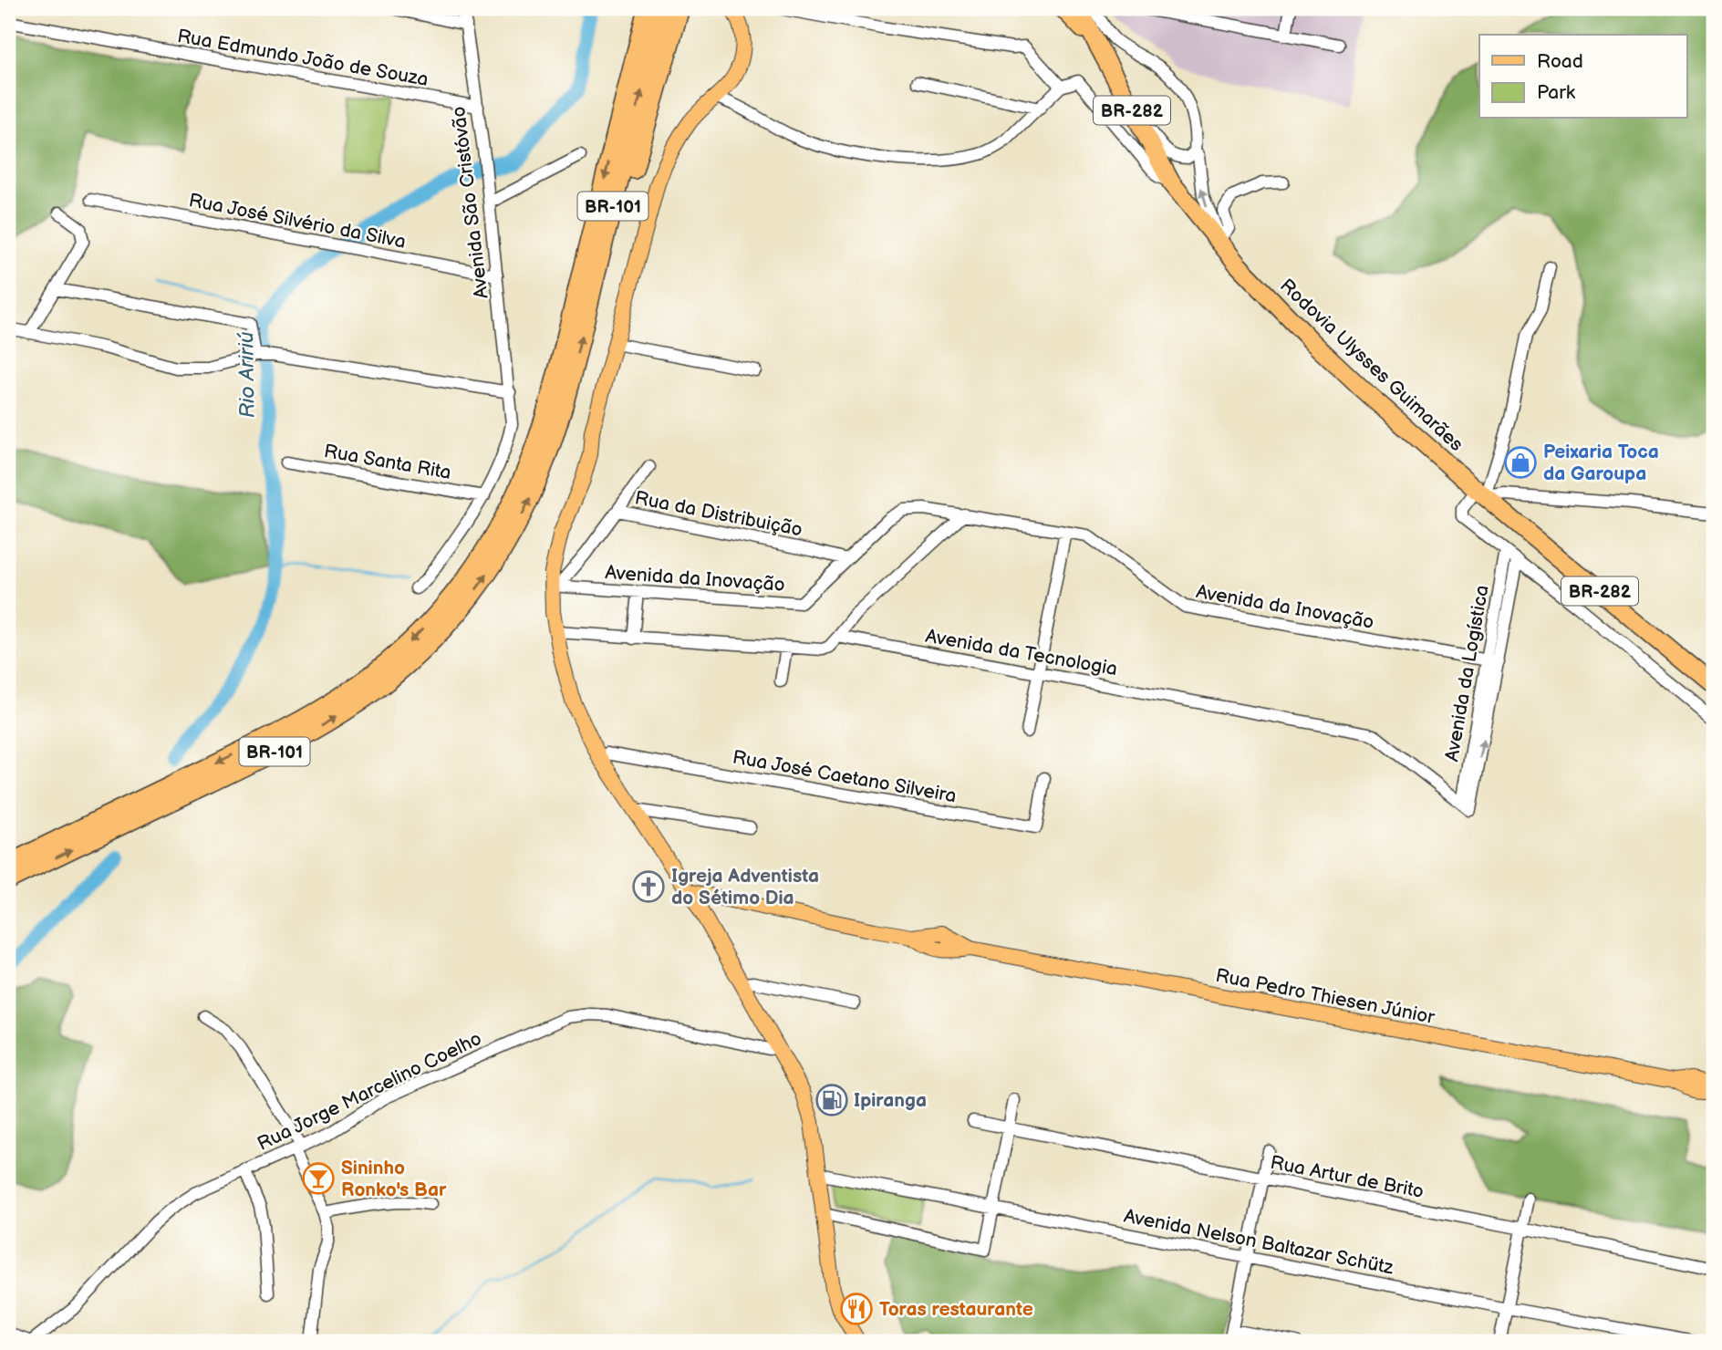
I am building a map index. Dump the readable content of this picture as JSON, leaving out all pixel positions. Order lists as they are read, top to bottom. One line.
{"streets":{"highway":["BR-282","BR-101","Rodovia Ulysses Guimarães"],"main road":["Rua Pedro Thiesen Júnior"],"street":["Rua Edmundo João de Souza","Avenida São Cristóvão","Rua José Silvério da Silva","Rua Santa Rita","Rua da Distribuição","Avenida da Inovação","Avenida da Tecnologia","Avenida da Logística","Rua José Caetano Silveira","Rua Jorge Marcelino Coelho","Rua Artur de Brito","Avenida Nelson Baltazar Schütz"]},"crossings":[["Rua Edmundo João de Souza","Avenida São Cristóvão"],["Avenida São Cristóvão","Rua José Silvério da Silva"],["Avenida São Cristóvão","Rua Santa Rita"],["Rua da Distribuição","Avenida da Inovação"],["Avenida da Inovação","Avenida da Logística"],["Avenida da Tecnologia","Avenida da Logística"]],"water":["Rio Aririú"],"places":{"shop":["Peixaria Toca da Garoupa"],"church":["Igreja Adventista do Sétimo Dia"],"fuel station":["Ipiranga"],"bar":["Sininho Ronko's Bar"],"restaurant":["Toras restaurante"]},"legend":["Road","Park"]}
